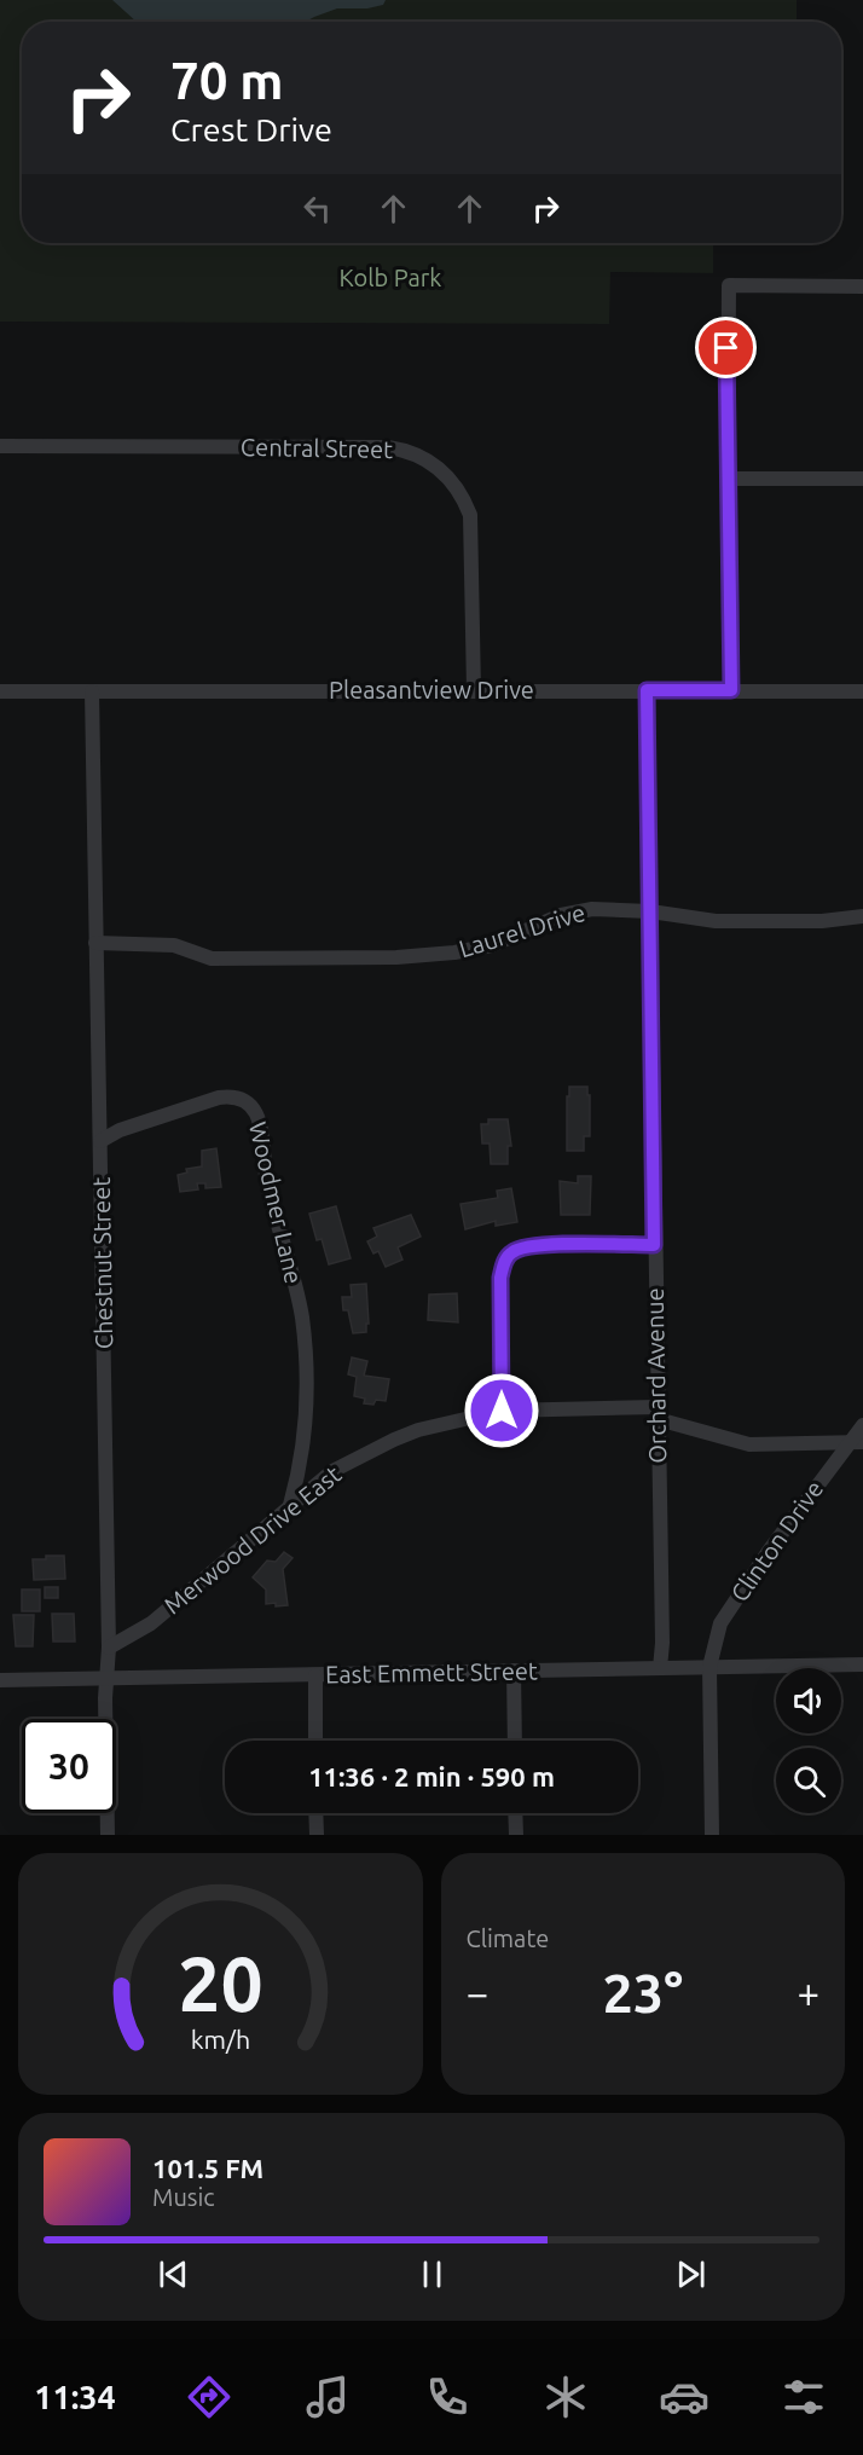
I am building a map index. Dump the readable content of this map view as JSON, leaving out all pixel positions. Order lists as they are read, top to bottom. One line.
{"streets":{"street":["Central Street","Pleasantview Drive","Laurel Drive","Woodmer Lane","Chestnut Street","Orchard Avenue","Merwood Drive East","Clinton Drive","East Emmett Street"]},"crossings":[["Central Street","Pleasantview Drive"],["Pleasantview Drive","Chestnut Street"],["Pleasantview Drive","Orchard Avenue"],["Laurel Drive","Chestnut Street"],["Laurel Drive","Orchard Avenue"],["Woodmer Lane","Chestnut Street"],["Woodmer Lane","Merwood Drive East"],["Chestnut Street","Merwood Drive East"],["Chestnut Street","East Emmett Street"],["Orchard Avenue","Merwood Drive East"],["Orchard Avenue","East Emmett Street"],["Merwood Drive East","Clinton Drive"],["Clinton Drive","East Emmett Street"]],"parks":["Kolb Park"],"page":{"turn":["70 m","Crest Drive"],"limit":"30","trip":"11:36 · 2 min · 590 m","tile":"Climate","heat":["−","23°","+"],"song":["101.5 FM","Music"],"tabs":"11:34","gauge":["20","km/h"]}}
